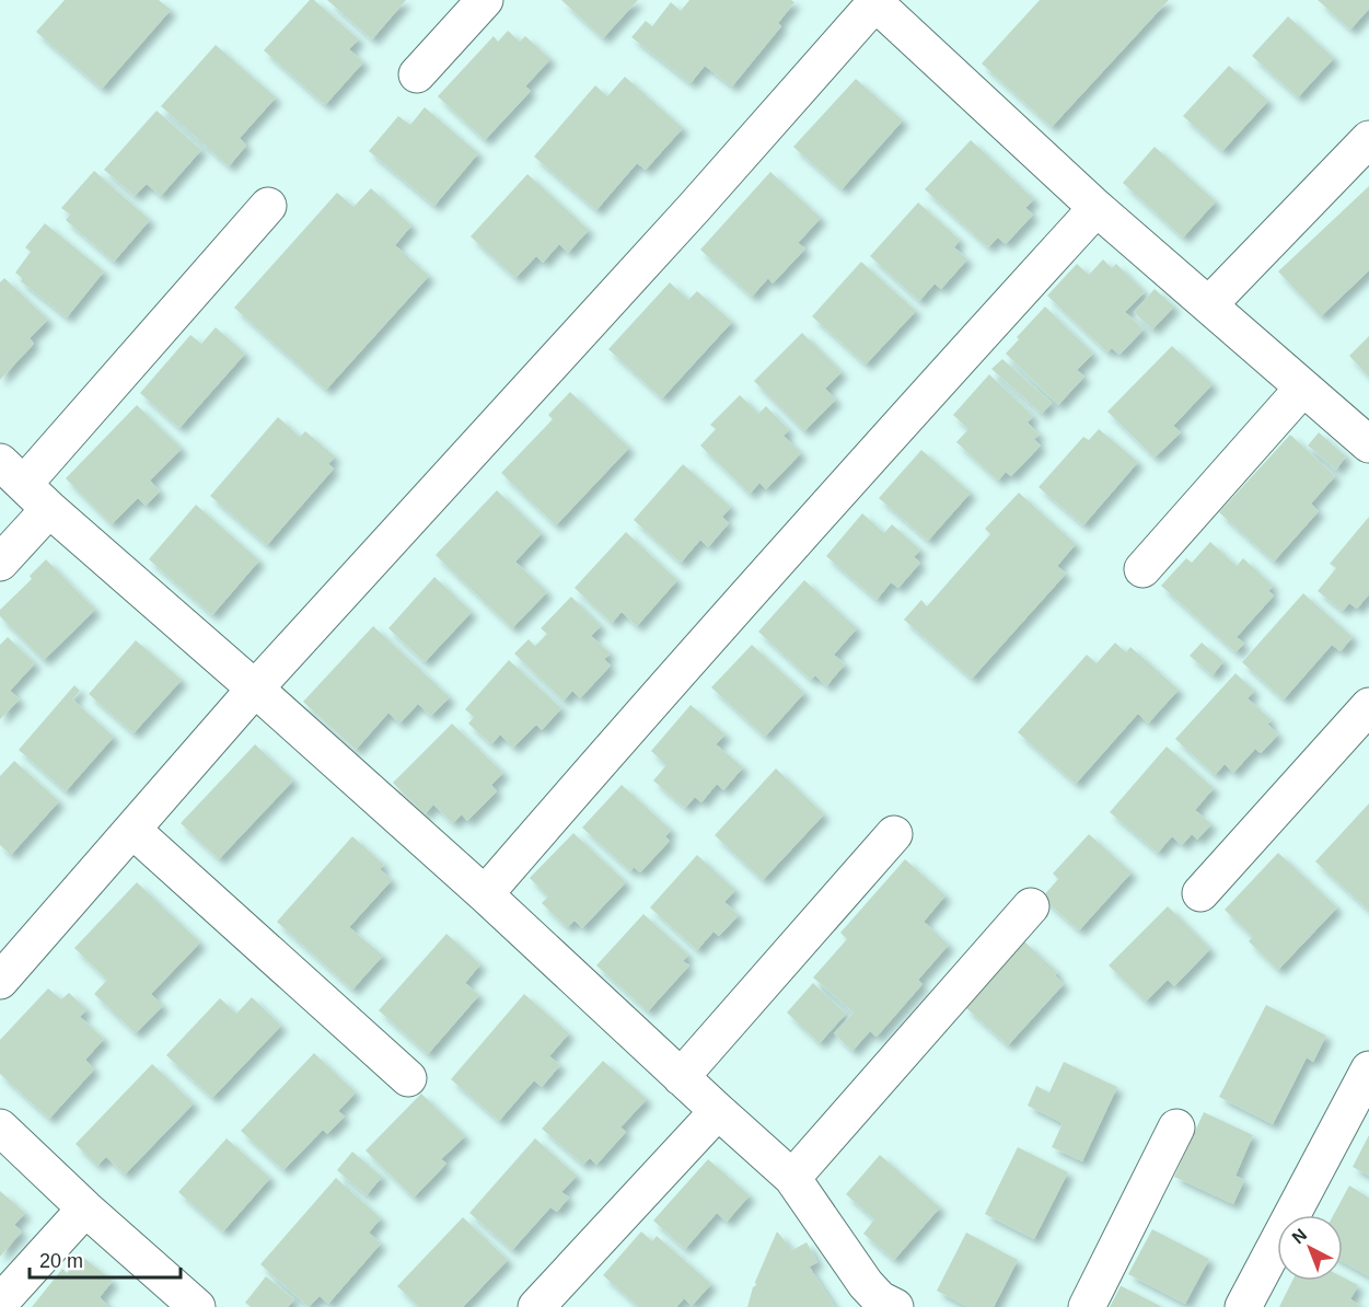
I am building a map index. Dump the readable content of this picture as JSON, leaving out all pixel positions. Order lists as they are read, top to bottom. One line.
{"scale_bar":"20 m","north":"top left"}
